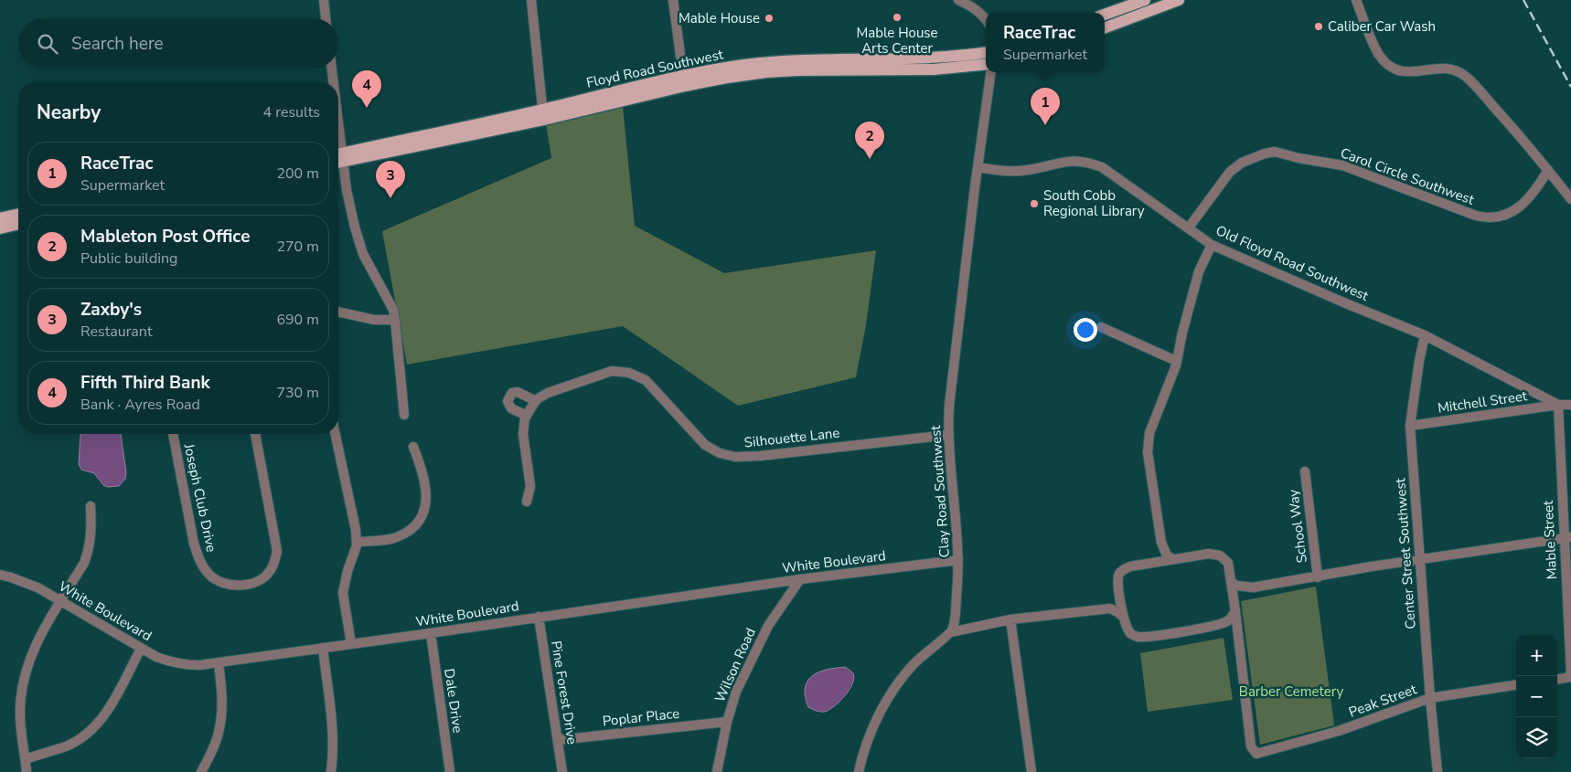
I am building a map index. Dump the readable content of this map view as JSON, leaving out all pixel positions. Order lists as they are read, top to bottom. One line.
{"streets":{"main road":["Floyd Road Southwest"],"street":["Carol Circle Southwest","Old Floyd Road Southwest","Mitchell Street","Silhouette Lane","Clay Road Southwest","Joseph Club Drive","School Way","Mable Street","Center Street Southwest","White Boulevard","Wilson Road","Pine Forest Drive","Dale Drive","Peak Street","Poplar Place"]},"crossings":[["Carol Circle Southwest","Old Floyd Road Southwest"],["Old Floyd Road Southwest","Mitchell Street"],["Old Floyd Road Southwest","Clay Road Southwest"],["Old Floyd Road Southwest","Mable Street"],["Old Floyd Road Southwest","Center Street Southwest"],["Mitchell Street","Mable Street"],["Mitchell Street","Center Street Southwest"],["Silhouette Lane","Clay Road Southwest"],["Clay Road Southwest","White Boulevard"],["Center Street Southwest","Peak Street"],["White Boulevard","Wilson Road"],["White Boulevard","Pine Forest Drive"],["White Boulevard","Dale Drive"],["Wilson Road","Poplar Place"],["Pine Forest Drive","Poplar Place"]],"parks":["Barber Cemetery"],"places":["Mable House Arts Center","Mable House","Caliber Car Wash","South Cobb Regional Library"],"page":{"popup":["RaceTrac","Supermarket"],"search":"Search here","pins":["4","1","2","3"],"heading":["Nearby","4 results"],"list":[{"mark":"1","name":"RaceTrac","note":"Supermarket","value":"200 m"},{"mark":"2","name":"Mableton Post Office","note":"Public building","value":"270 m"},{"mark":"3","name":"Zaxby's","note":"Restaurant","value":"690 m"},{"mark":"4","name":"Fifth Third Bank","note":"Bank · Ayres Road","value":"730 m"}],"map_buttons":["+","−"]}}
